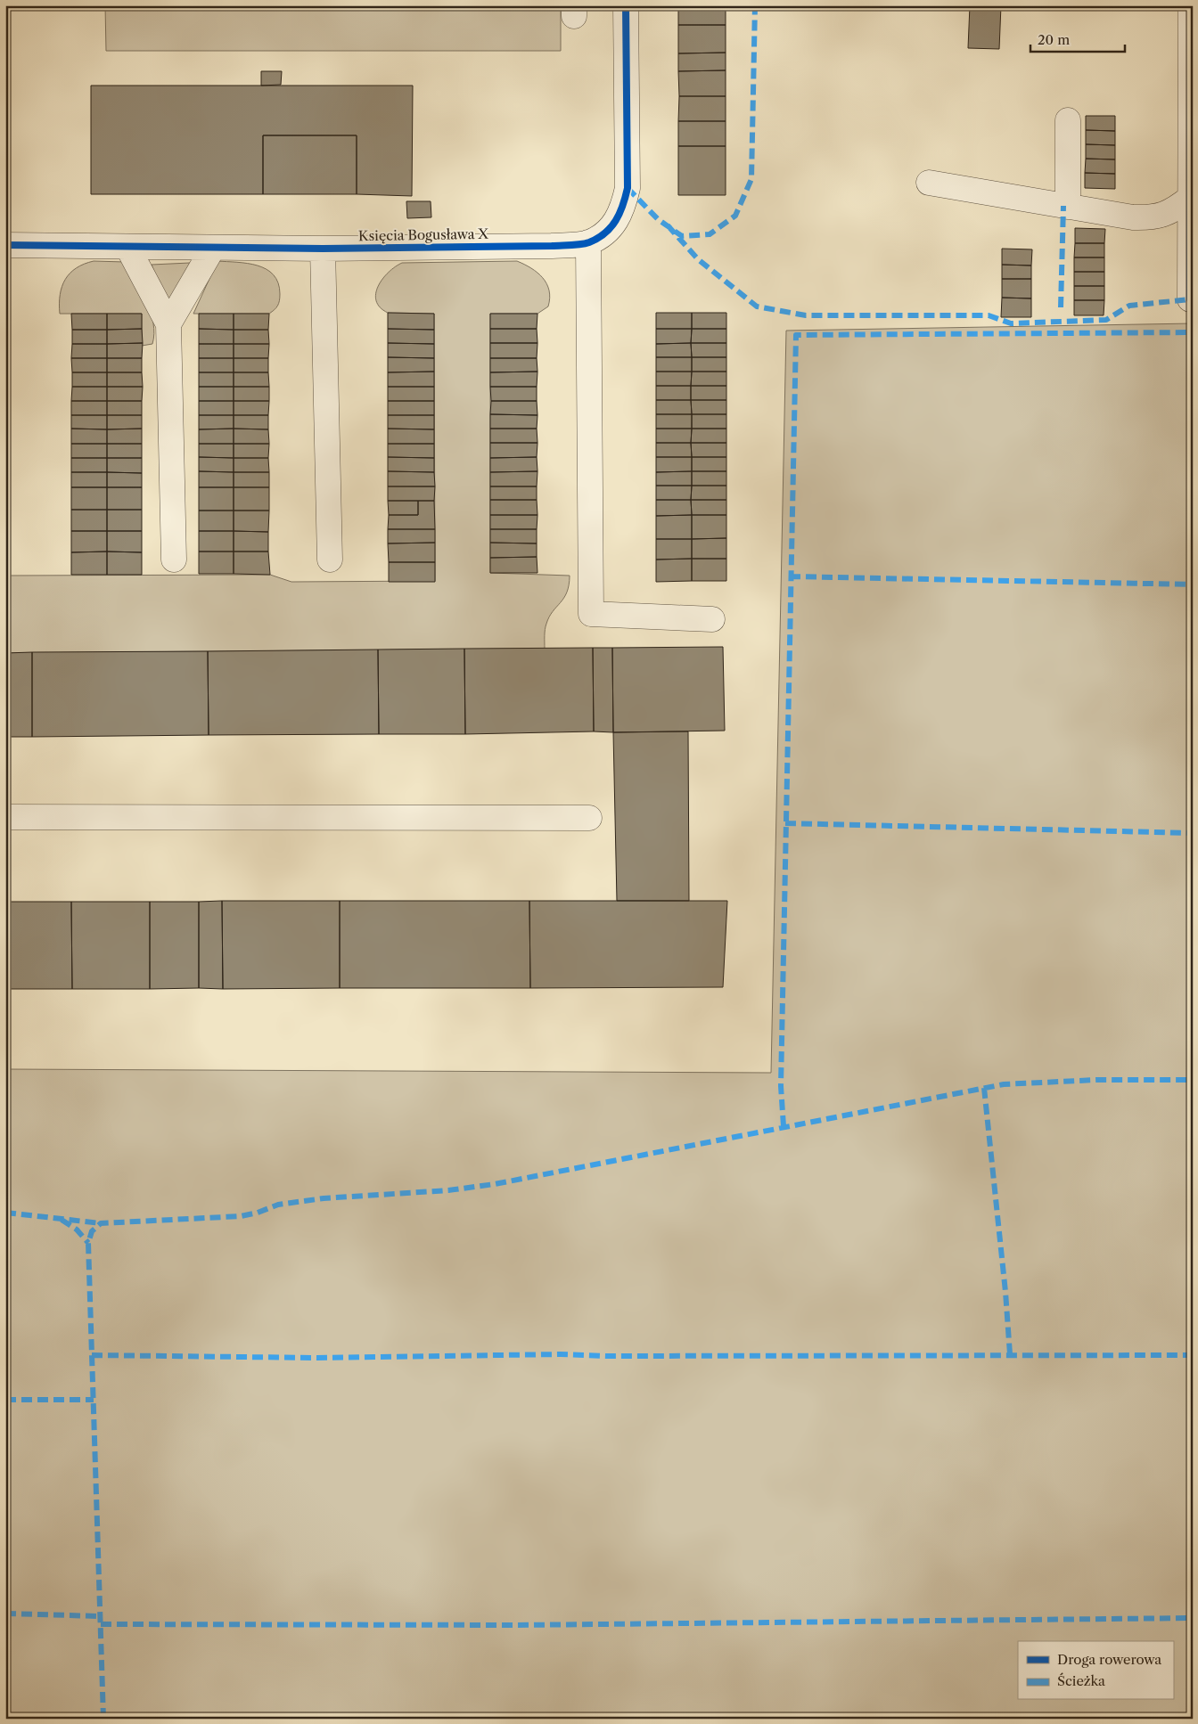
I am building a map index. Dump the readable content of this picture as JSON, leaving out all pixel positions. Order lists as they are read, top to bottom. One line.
{"streets":{"street":["Księcia Bogusława X"]},"legend":["Droga rowerowa","Ścieżka"],"scale_bar":"20 m"}
